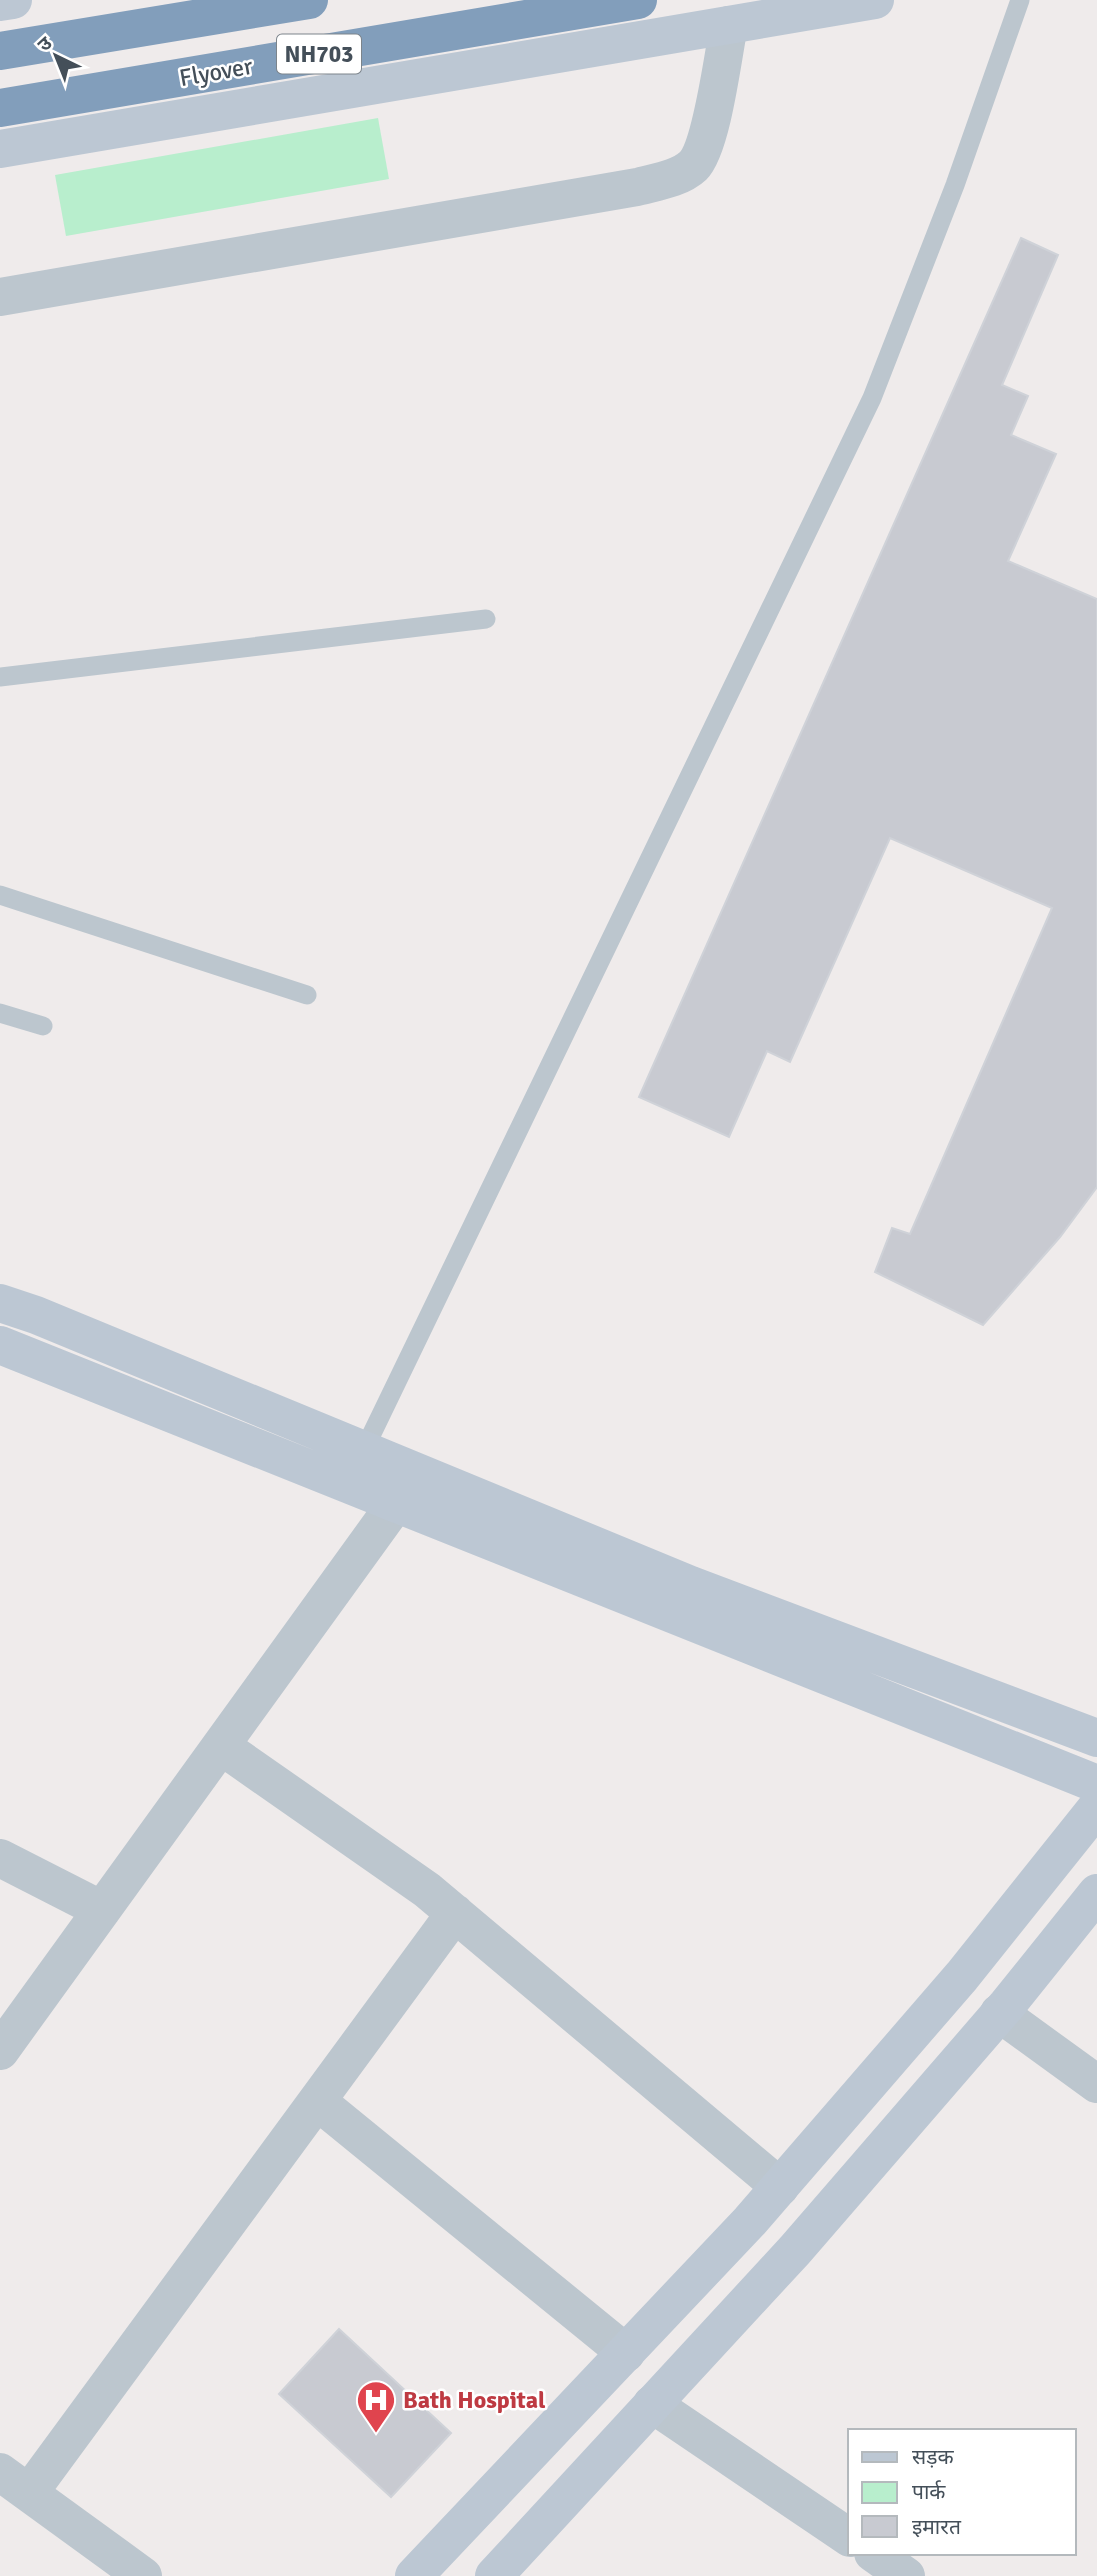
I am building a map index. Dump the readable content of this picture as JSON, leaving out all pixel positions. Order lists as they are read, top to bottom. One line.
{"streets":{"highway":["NH703","Flyover"]},"places":{"hospital":["Bath Hospital"]},"legend":["सड़क","पार्क","इमारत"],"north":"top left"}
